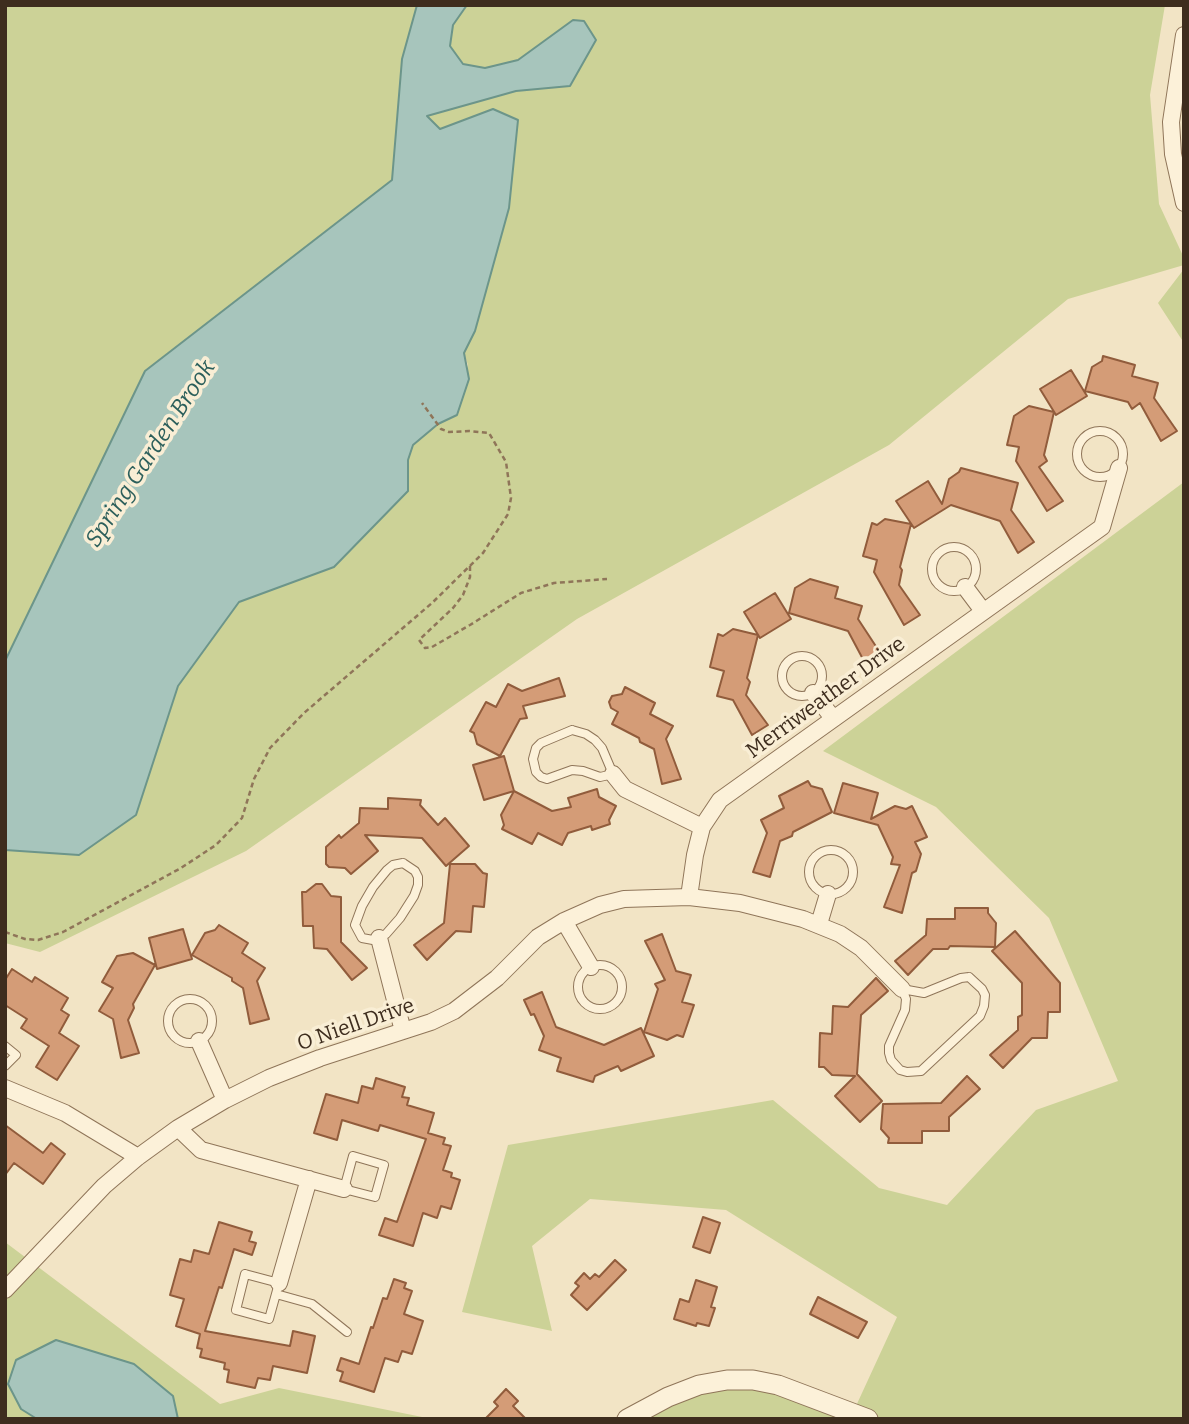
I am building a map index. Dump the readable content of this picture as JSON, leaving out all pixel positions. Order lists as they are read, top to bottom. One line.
{"streets":{"street":["Merriweather Drive","O Niell Drive"]},"water":["Spring Garden Brook"]}
